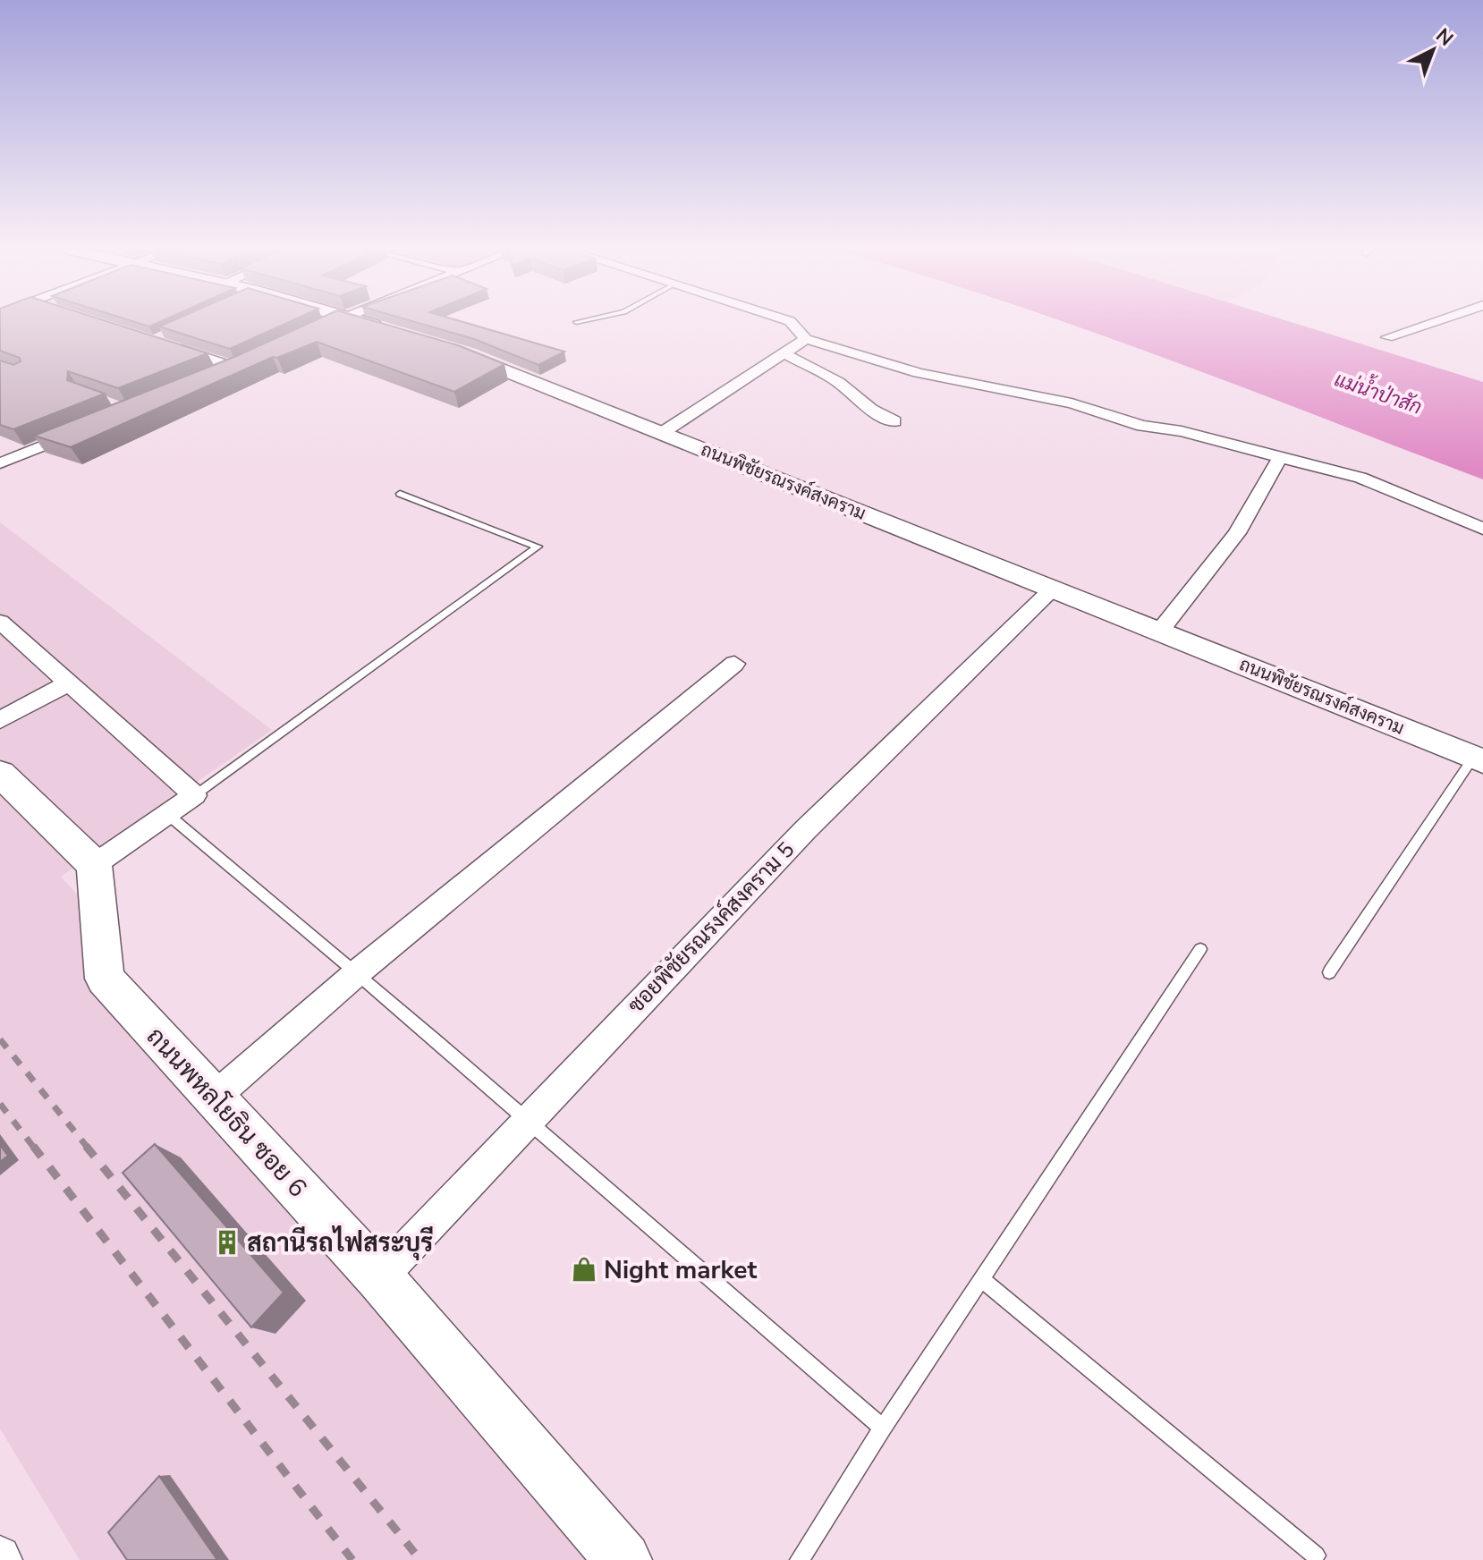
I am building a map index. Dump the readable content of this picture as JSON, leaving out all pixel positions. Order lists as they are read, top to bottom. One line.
{"streets":{"street":["ถนนพิชัยรณรงค์สงคราม","ซอยพิชัยรณรงค์สงคราม 5","ถนนพหลโยธิน ซอย 6"]},"crossings":[["ถนนพิชัยรณรงค์สงคราม","ซอยพิชัยรณรงค์สงคราม 5"],["ซอยพิชัยรณรงค์สงคราม 5","ถนนพหลโยธิน ซอย 6"]],"water":["แม่น้ำป่าสัก"],"places":{"building":["สถานีรถไฟสระบุรี"],"shop":["Night market"]},"north":"top right"}
